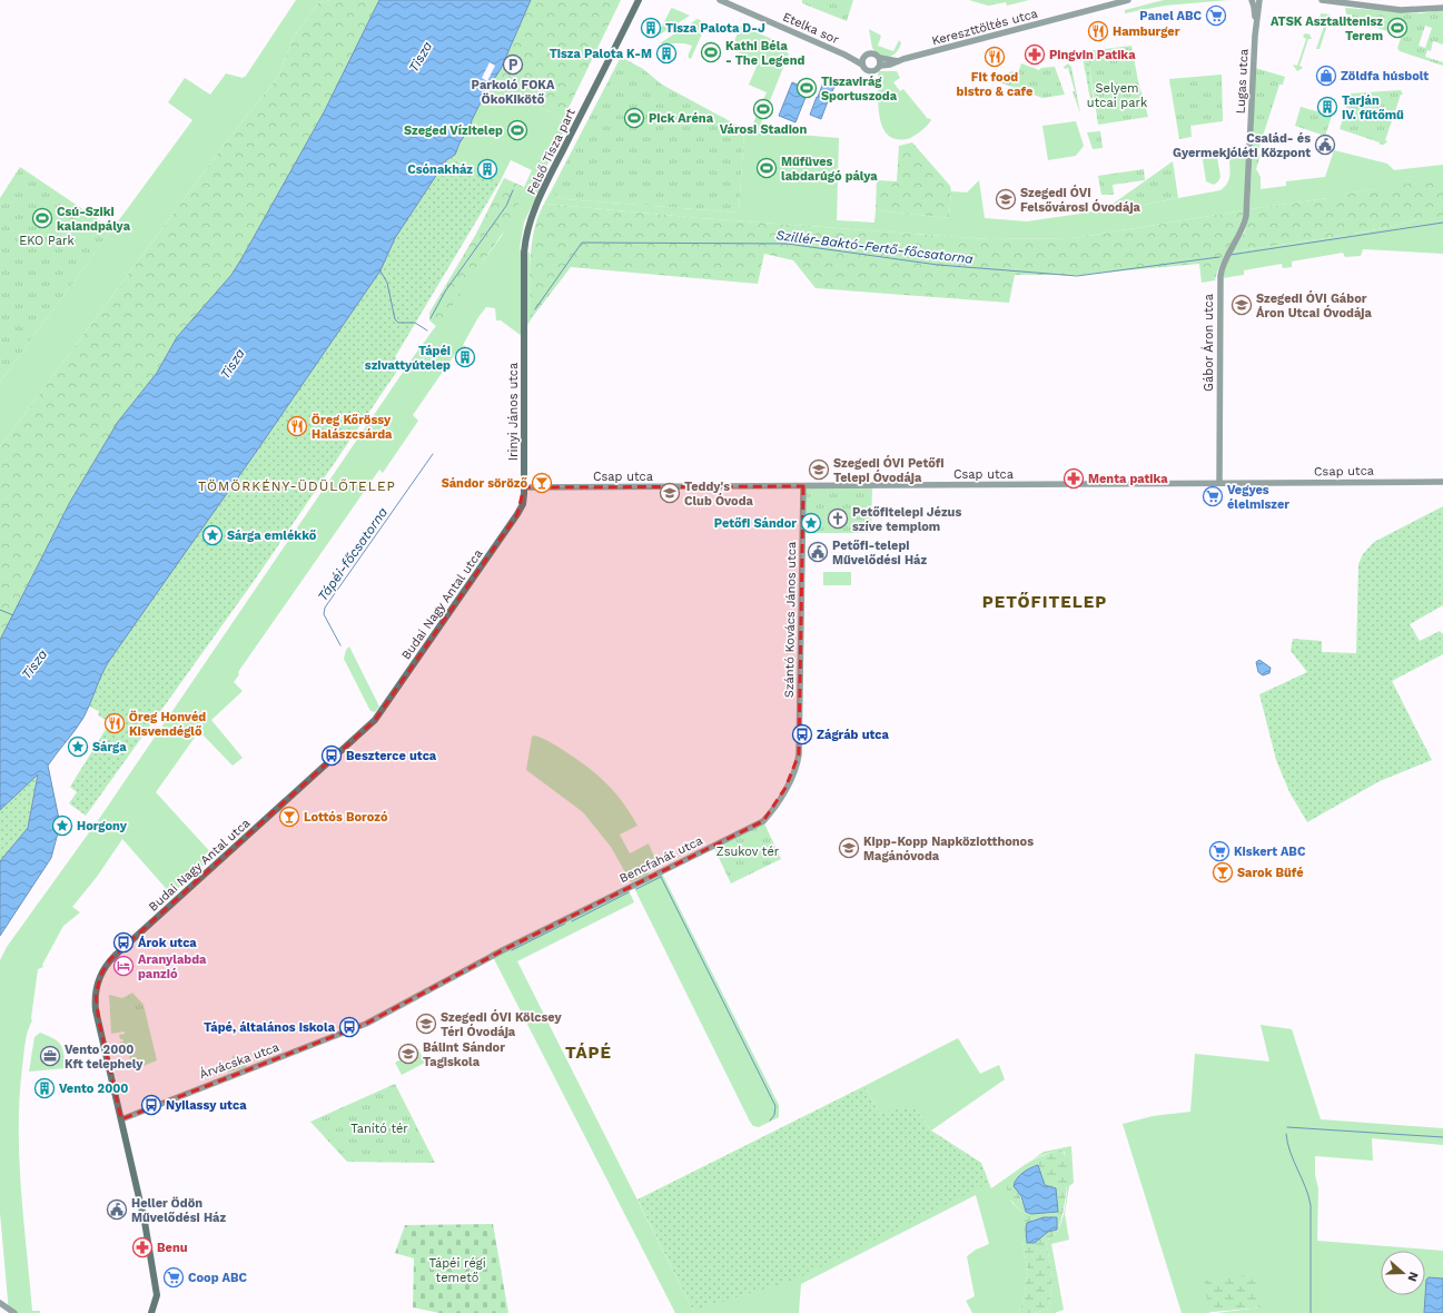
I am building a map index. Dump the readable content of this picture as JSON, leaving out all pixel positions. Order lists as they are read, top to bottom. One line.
{"streets":{"main road":["Felső Tisza part","Irinyi János utca","Budai Nagy Antal utca"],"street":["Kereszttöltés utca","Etelka sor","Lugas utca","Gábor Áron utca","Csap utca","Szántó Kovács János utca","Bencfahát utca","Árvácska utca"]},"crossings":[["Kereszttöltés utca","Etelka sor"],["Lugas utca","Gábor Áron utca"],["Felső Tisza part","Irinyi János utca"],["Gábor Áron utca","Csap utca"],["Irinyi János utca","Csap utca"],["Irinyi János utca","Budai Nagy Antal utca"],["Csap utca","Szántó Kovács János utca"],["Budai Nagy Antal utca","Árvácska utca"],["Szántó Kovács János utca","Bencfahát utca"],["Bencfahát utca","Árvácska utca"]],"districts":["TÖMÖRKÉNY-ÜDÜLŐTELEP","PETŐFITELEP","TÁPÉ"],"water":["Tisza","Szillér-Baktó-Fertő-főcsatorna","Tápéi-főcsatorna"],"parks":["Selyem utcai park","EKO Park","Zsukov tér","Tanító tér","Tápéi régi temető"],"places":{"supermarket":["Panel ABC","Vegyes élelmiszer","Kiskert ABC","Coop ABC"],"building":["Tisza Palota D-J","Tisza Palota K-M","Tarján IV. fűtőmű","Csónakház","Tápéi szivattyútelep","Vento 2000"],"sports":["ATSK Asztalitenisz Terem","Kathi Béla - The Legend","Tiszavirág Sportuszoda","Városi Stadion","Pick Aréna","Szeged Vízitelep","Műfüves labdarúgó pálya","Csú-Sziki kalandpálya"],"restaurant":["Hamburger","Fit food bistro & cafe","Öreg Kőrössy Halászcsárda","Öreg Honvéd Kisvendéglő"],"pharmacy":["Pingvin Patika","Menta patika","Benu"],"parking":["Parkoló FOKA ÖkoKikötő"],"shop":["Zöldfa húsbolt"],"public building":["Család- és Gyermekjóléti Központ","Petőfi-telepi Művelődési Ház","Heller Ödön Művelődési Ház"],"school or university":["Szegedi ÓVI Felsővárosi Óvodája","Szegedi ÓVI Gábor Áron Utcai Óvodája","Szegedi ÓVI Petőfi Telepi Óvodája","Teddy's Club Óvoda","Kipp-Kopp Napköziotthonos Magánóvoda","Szegedi ÓVI Kölcsey Téri Óvodája","Bálint Sándor Tagiskola"],"bar":["Sándor söröző","Lottós Borozó","Sarok Büfé"],"church":["Petőfitelepi Jézus szíve templom"],"place":["Petőfi Sándor","Sárga emlékkő","Sárga","Horgony"],"bus stop":["Zágráb utca","Beszterce utca","Árok utca","Tápé, általános iskola","Nyilassy utca"],"hotel":["Aranylabda panzió"],"office":["Vento 2000 Kft telephely"]},"north":"right"}
